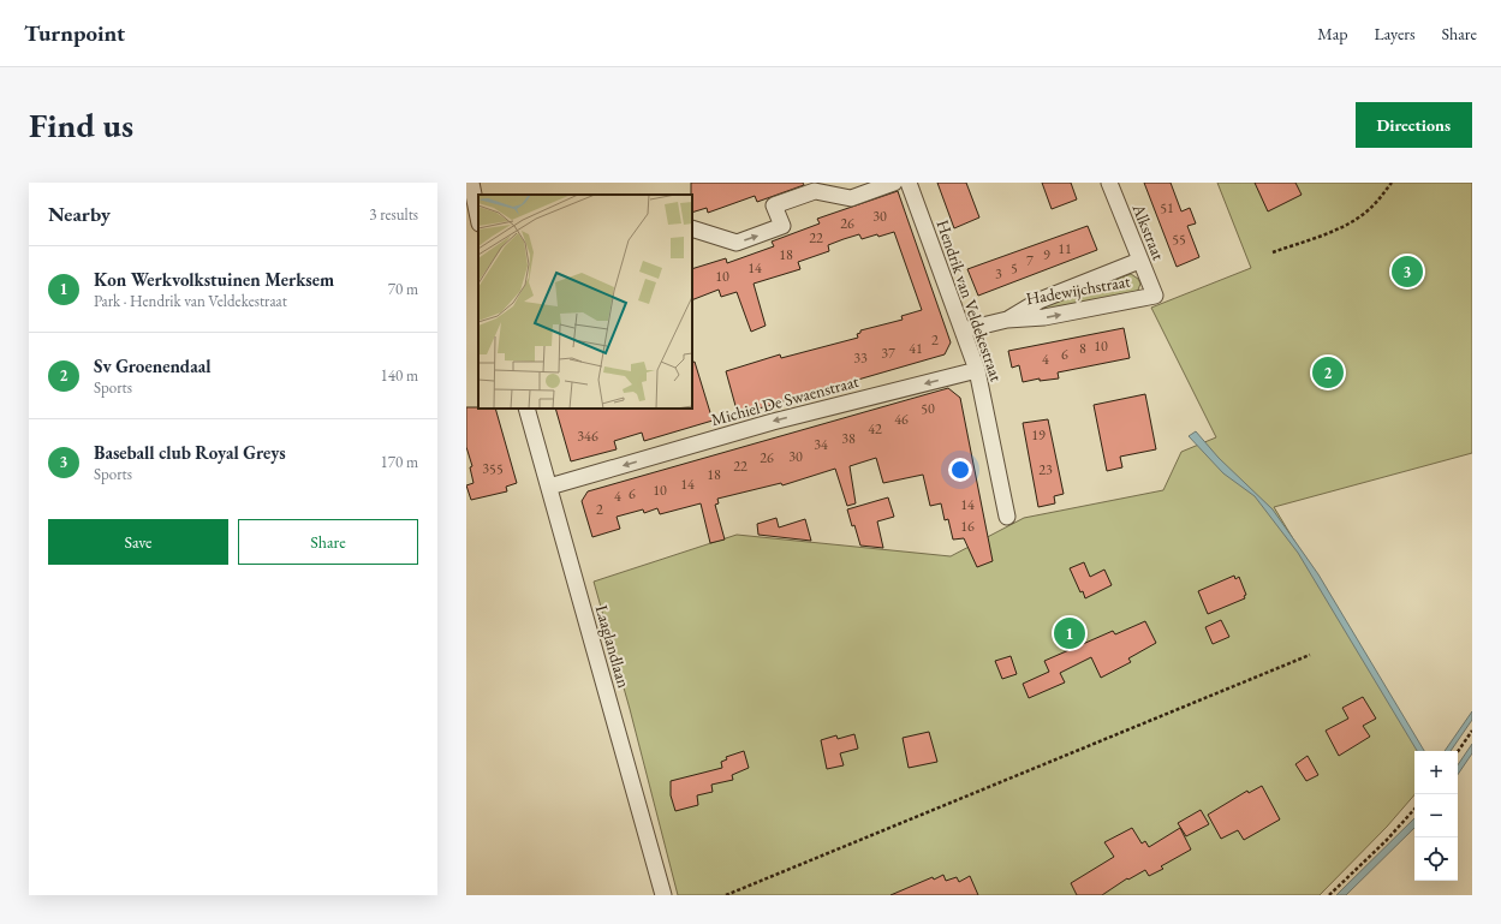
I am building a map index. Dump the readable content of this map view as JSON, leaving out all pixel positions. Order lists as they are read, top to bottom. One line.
{"streets":{"street":["Alkstraat","Hadewijchstraat","Hendrik van Veldekestraat","Michiel De Swaenstraat","Laaglandlaan"]},"crossings":[["Alkstraat","Hadewijchstraat"],["Hadewijchstraat","Hendrik van Veldekestraat"],["Hendrik van Veldekestraat","Michiel De Swaenstraat"],["Michiel De Swaenstraat","Laaglandlaan"]],"one_way":["Michiel De Swaenstraat"],"house_numbers":["51","30","26","22","55","11","18","9","7","14","5","3","10","2","10","41","8","37","6","33","4","50","46","42","19","346","38","34","30","26","22","355","23","18","14","10","6","4","14","2","16"],"page":{"header":"Turnpoint","nav":["Map","Layers","Share"],"buttons":["Directions",["Save","Share"]],"title":"Find us","heading":["Nearby","3 results"],"list":[{"mark":"1","name":"Kon Werkvolkstuinen Merksem","note":"Park · Hendrik van Veldekestraat","value":"70 m"},{"mark":"2","name":"Sv Groenendaal","note":"Sports","value":"140 m"},{"mark":"3","name":"Baseball club Royal Greys","note":"Sports","value":"170 m"}],"pins":["3","2","1"],"map_buttons":["+","−"]}}
